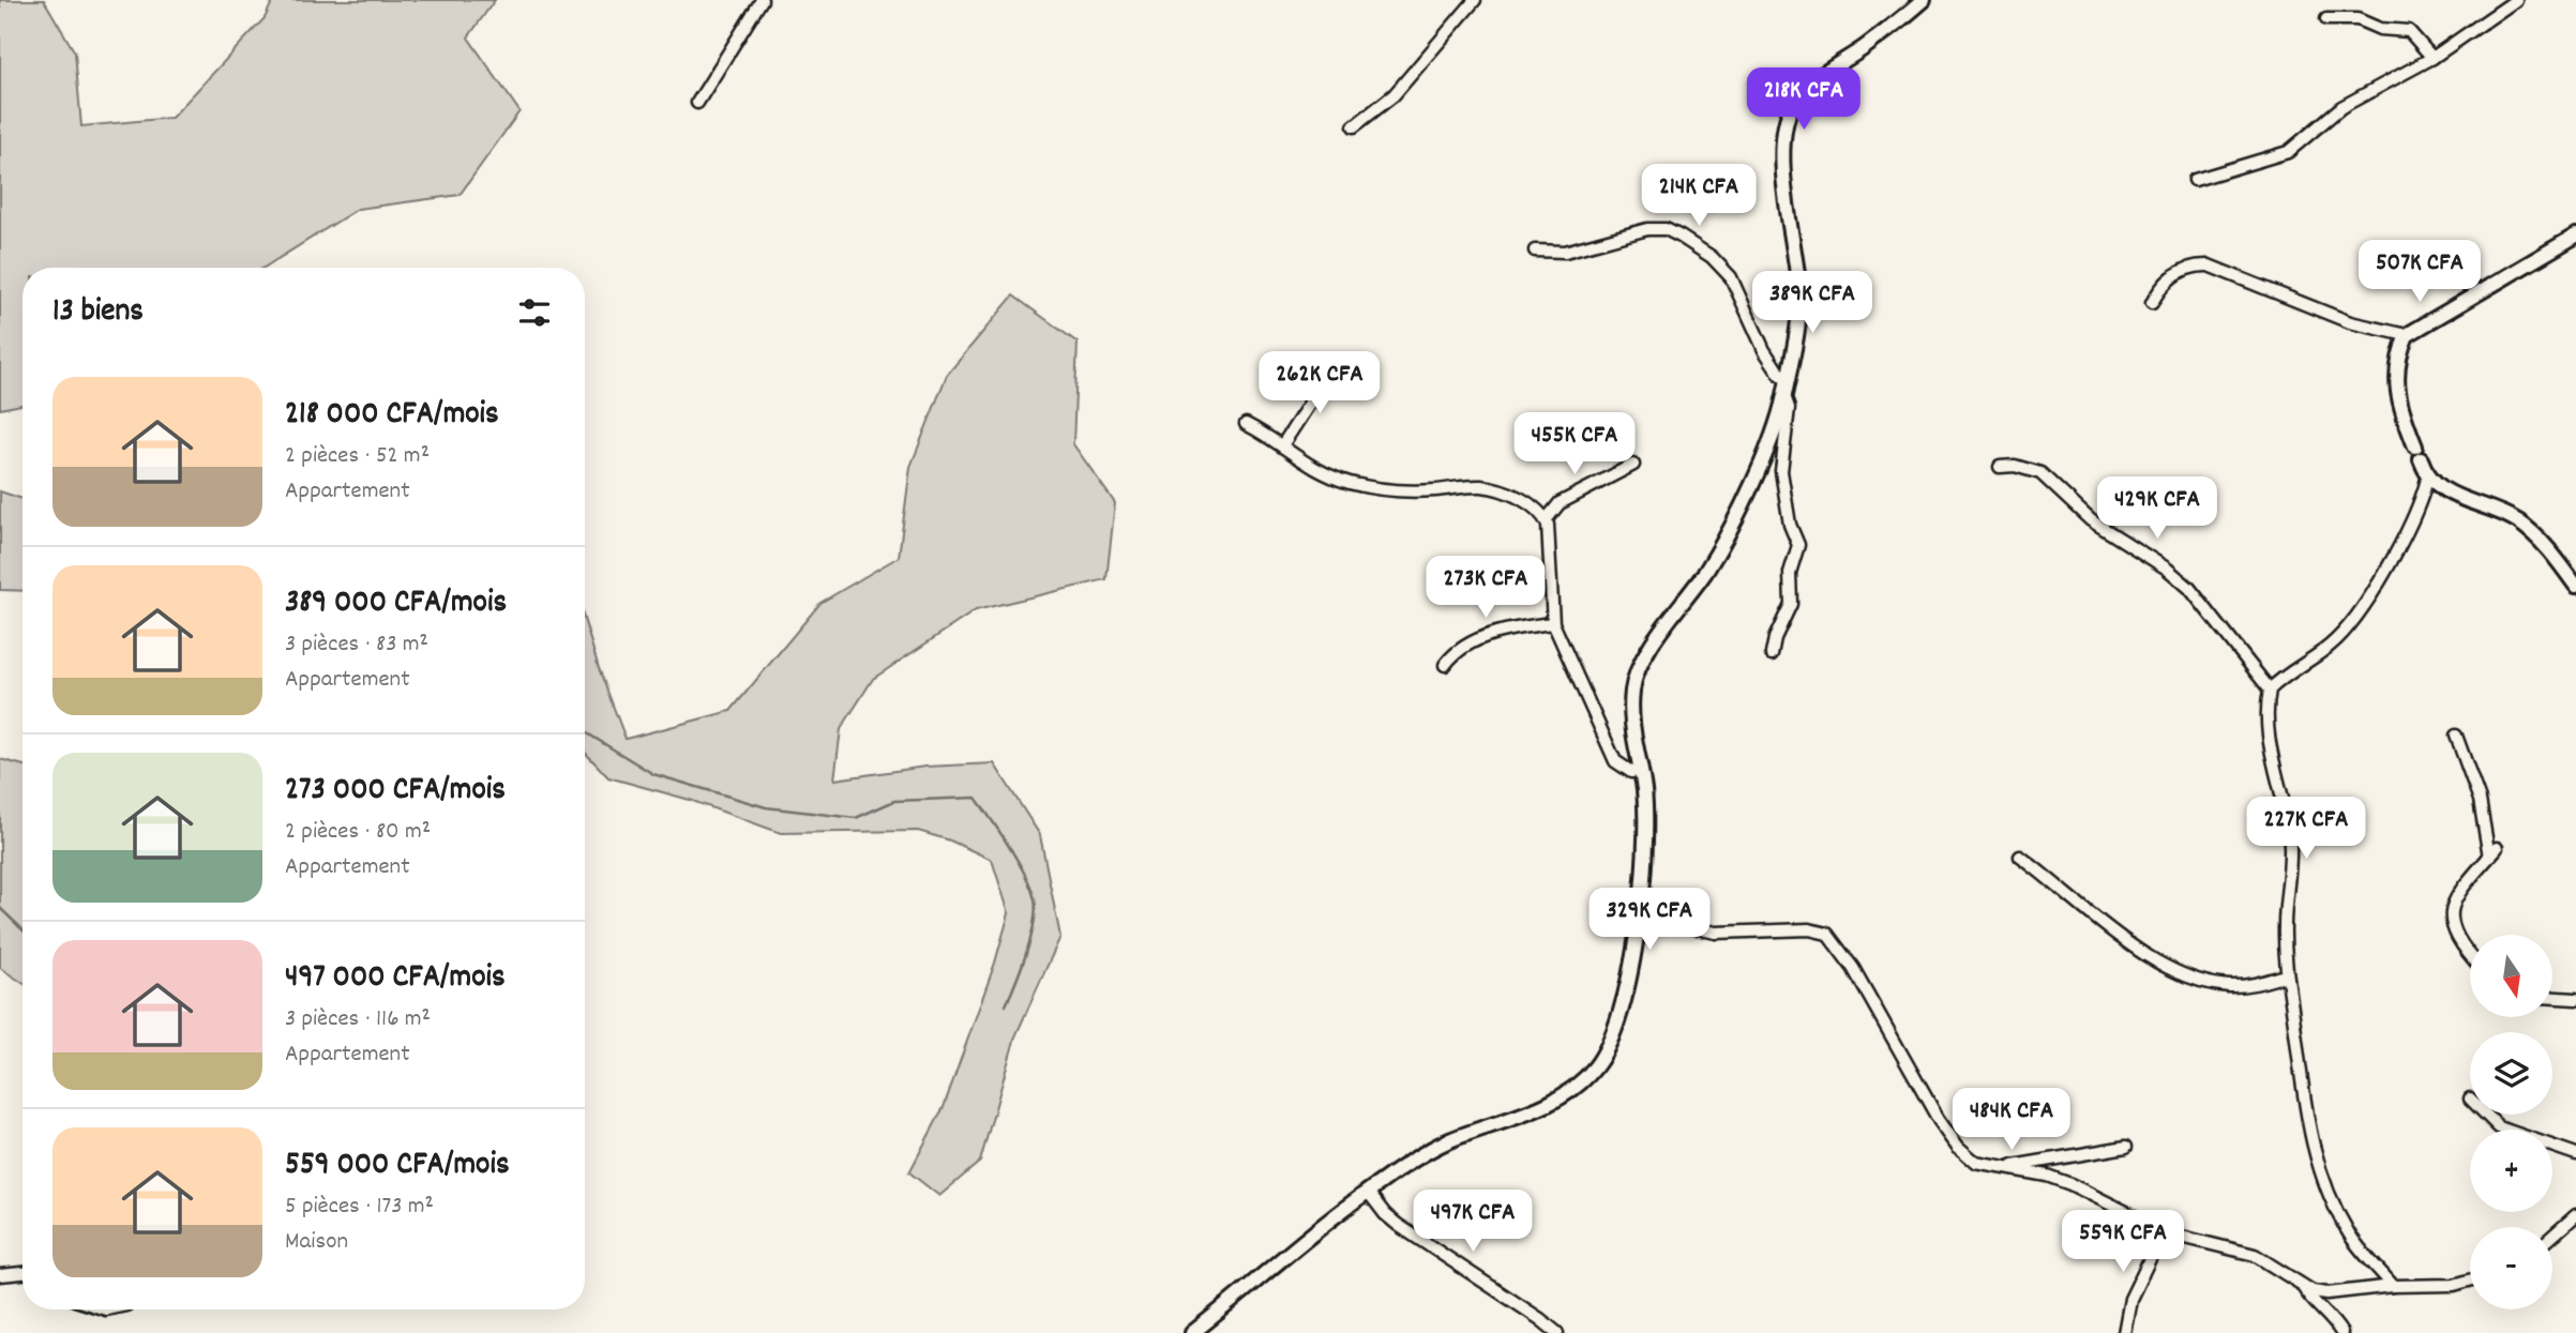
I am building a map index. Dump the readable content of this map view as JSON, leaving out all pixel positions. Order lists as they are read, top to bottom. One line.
{"north":"bottom","page":{"price":["218K CFA","214K CFA","507K CFA","389K CFA","262K CFA","455K CFA","429K CFA","273K CFA","227K CFA","329K CFA","484K CFA","497K CFA","559K CFA"],"heading":"13 biens","list":[{"name":"218 000 CFA/mois","note":"2 pièces · 52 m² · Appartement"},{"name":"389 000 CFA/mois","note":"3 pièces · 83 m² · Appartement"},{"name":"273 000 CFA/mois","note":"2 pièces · 80 m² · Appartement"},{"name":"497 000 CFA/mois","note":"3 pièces · 116 m² · Appartement"},{"name":"559 000 CFA/mois","note":"5 pièces · 173 m² · Maison"}],"map_buttons":["+","−"]}}
